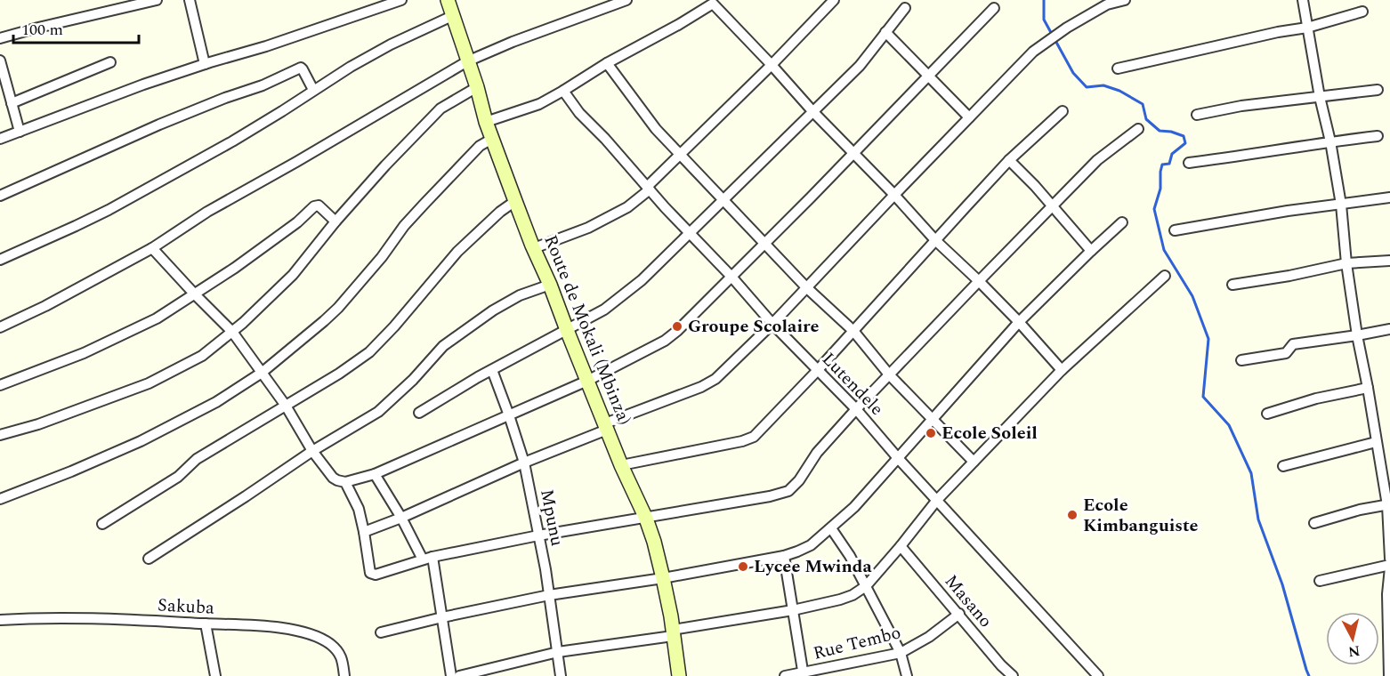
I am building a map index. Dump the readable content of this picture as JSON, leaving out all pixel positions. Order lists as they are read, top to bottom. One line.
{"streets":{"street":["Route de Mokali (Mbinza)","Lutendele","Mpunu","Masano","Sakuba","Rue Tembo"]},"crossings":[["Masano","Rue Tembo"]],"places":["Groupe Scolaire","Ecole Soleil","Ecole Kimbanguiste","Lycee Mwinda"],"scale_bar":"100 m","north":"bottom"}
